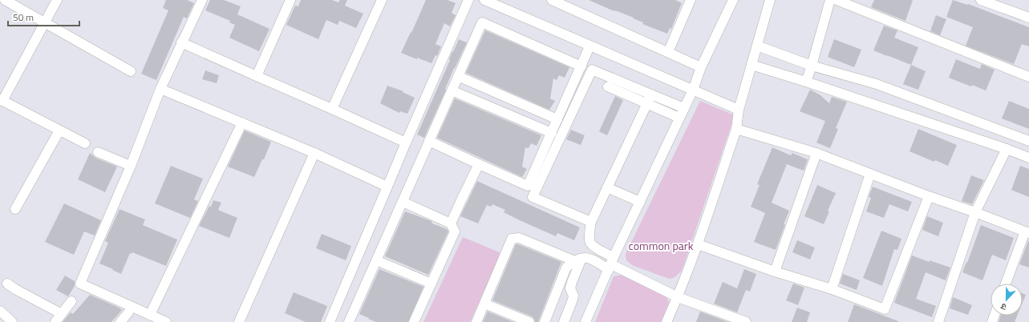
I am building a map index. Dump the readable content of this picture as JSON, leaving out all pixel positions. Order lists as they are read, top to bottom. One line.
{"parks":["common park"],"scale_bar":"50 m","north":"bottom"}
